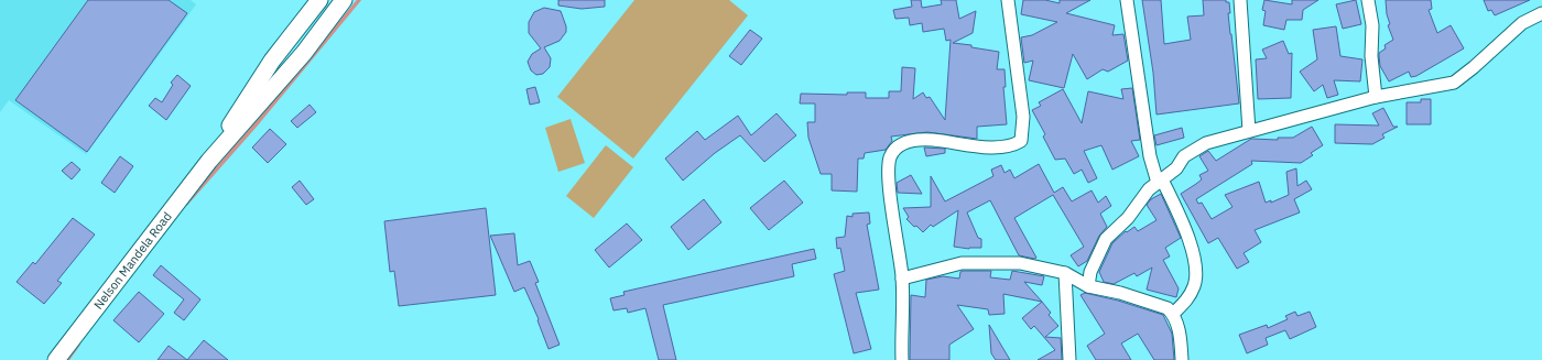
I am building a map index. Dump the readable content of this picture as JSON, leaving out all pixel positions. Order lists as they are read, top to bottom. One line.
{"streets":{"main road":["Nelson Mandela Road"]}}
